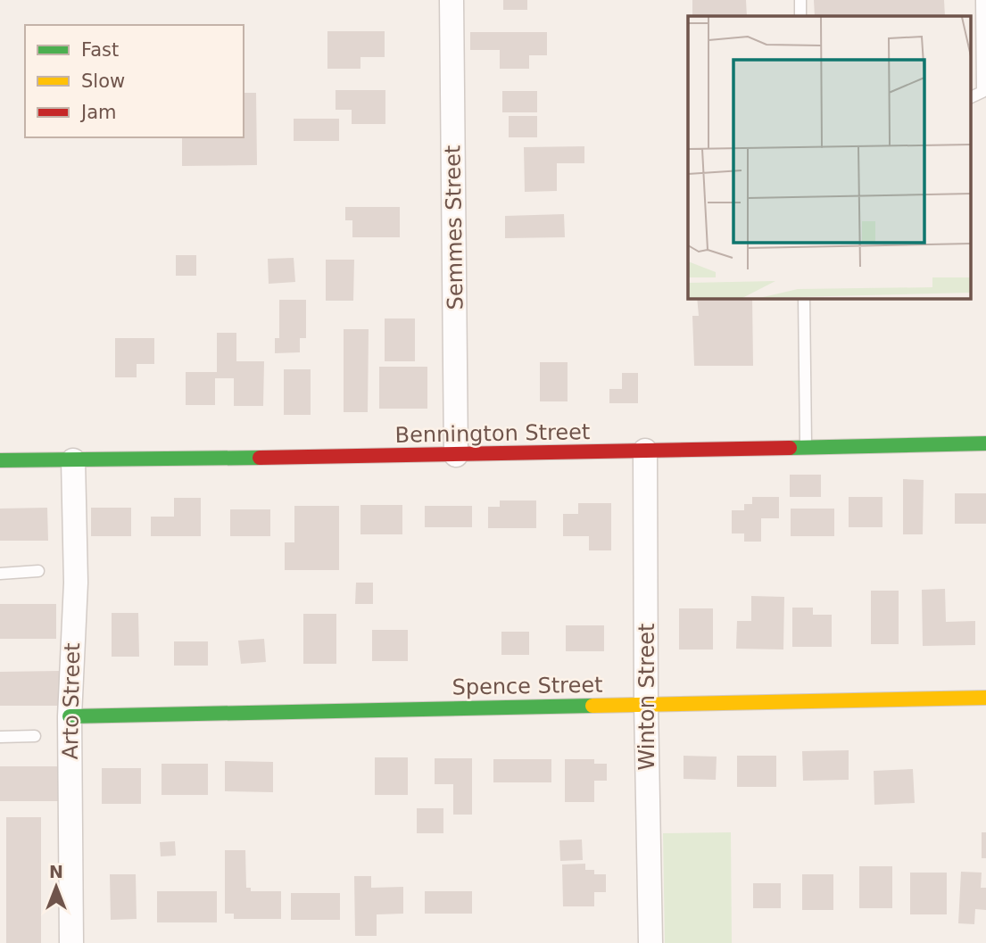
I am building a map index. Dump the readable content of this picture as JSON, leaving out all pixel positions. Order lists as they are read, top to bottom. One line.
{"streets":{"street":["Semmes Street","Bennington Street","Spence Street","Winton Street","Arto Street"]},"crossings":[["Semmes Street","Bennington Street"],["Bennington Street","Winton Street"],["Bennington Street","Arto Street"],["Spence Street","Winton Street"],["Spence Street","Arto Street"]],"legend":["Fast","Slow","Jam"],"north":"top"}
